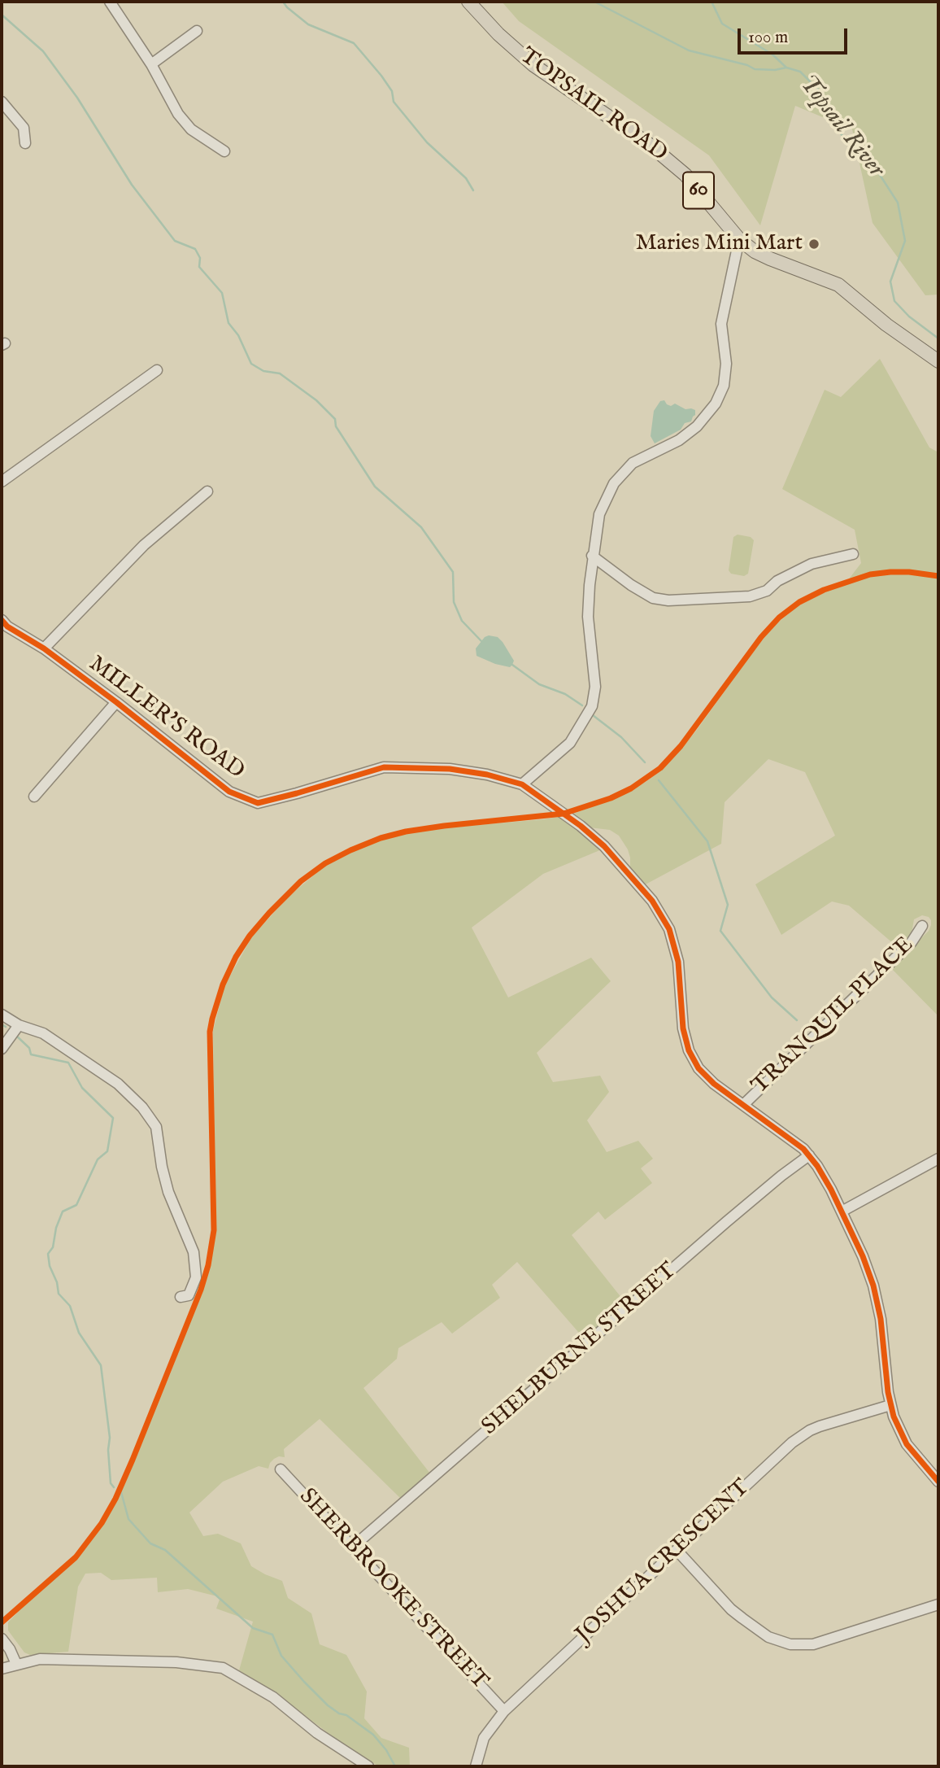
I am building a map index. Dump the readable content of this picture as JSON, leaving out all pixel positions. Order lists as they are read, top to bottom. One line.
{"streets":{"main road":["TOPSAIL ROAD","60"],"street":["MILLER'S ROAD","TRANQUIL PLACE","SHELBURNE STREET","JOSHUA CRESCENT","SHERBROOKE STREET"]},"crossings":[["MILLER'S ROAD","TRANQUIL PLACE"],["MILLER'S ROAD","SHELBURNE STREET"],["MILLER'S ROAD","JOSHUA CRESCENT"],["SHELBURNE STREET","SHERBROOKE STREET"],["JOSHUA CRESCENT","SHERBROOKE STREET"]],"water":["Topsail River"],"places":["Maries Mini Mart"],"scale_bar":"100 m"}
